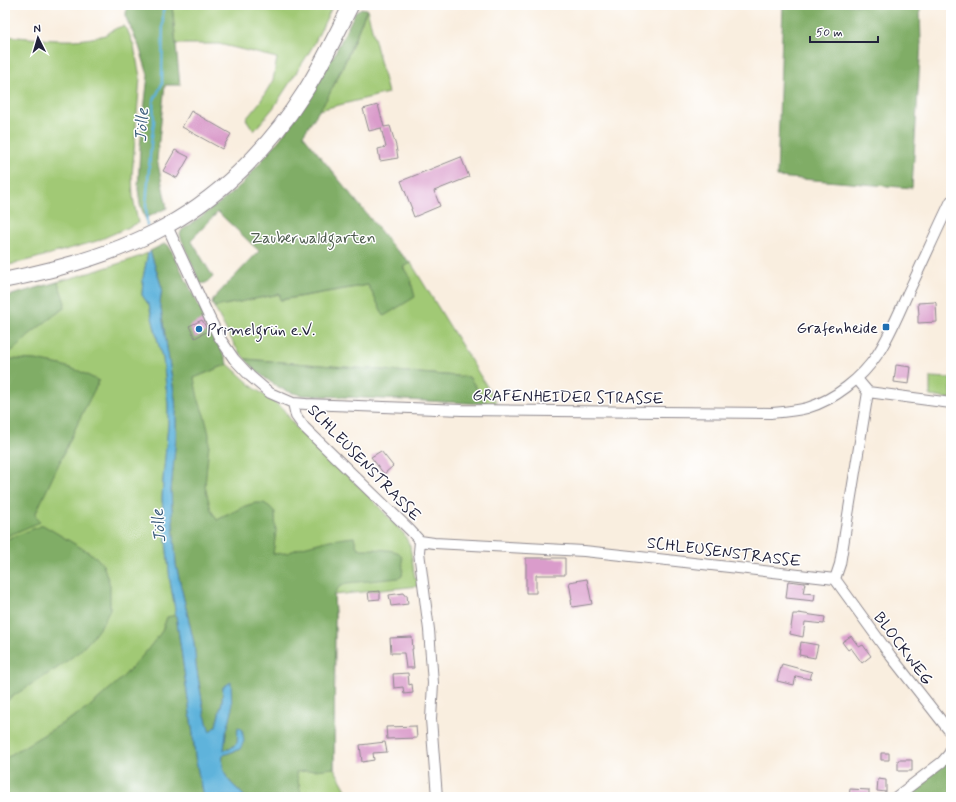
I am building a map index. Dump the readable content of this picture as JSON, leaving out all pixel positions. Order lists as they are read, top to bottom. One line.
{"streets":{"street":["GRAFENHEIDER STRASSE","SCHLEUSENSTRASSE","BLOCKWEG"]},"crossings":[["GRAFENHEIDER STRASSE","SCHLEUSENSTRASSE"],["SCHLEUSENSTRASSE","BLOCKWEG"]],"water":["Jölle"],"parks":["Zauberwaldgarten"],"places":{"transit":["Grafenheide"],"other":["Primelgrün e.V."]},"scale_bar":"50 m","north":"top"}
